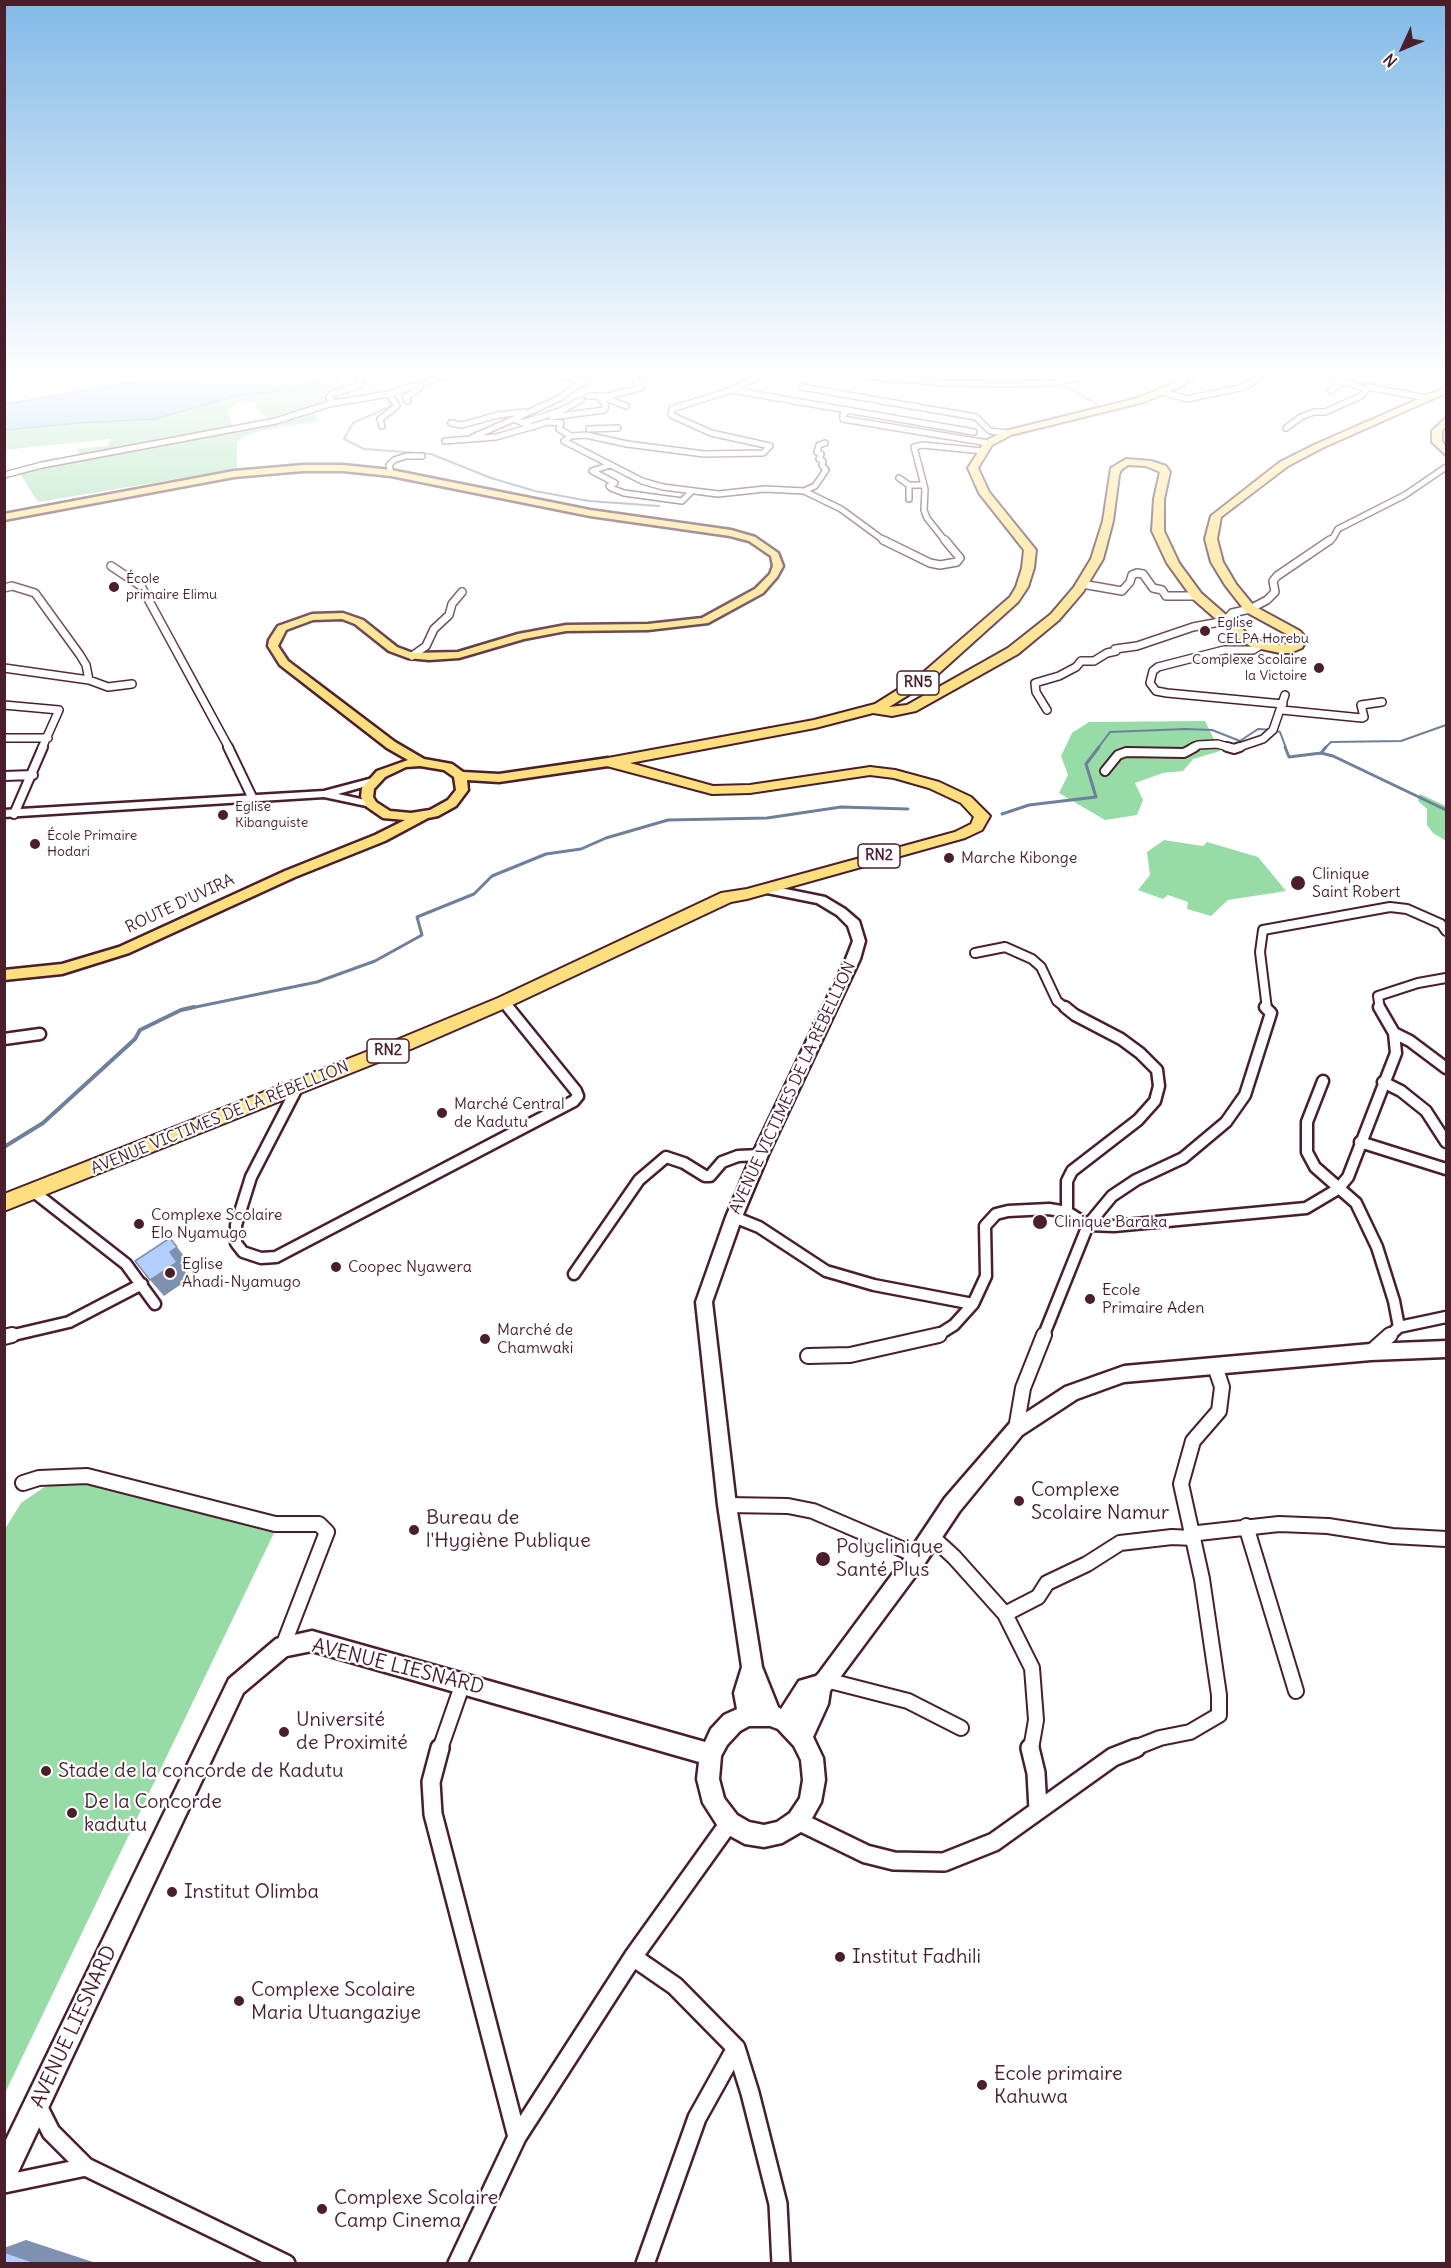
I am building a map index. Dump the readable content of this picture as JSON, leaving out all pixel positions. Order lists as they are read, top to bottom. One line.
{"streets":{"highway":["RN5","RN2","AVENUE VICTIMES DE LA RÉBELLION"],"main road":["ROUTE D'UVIRA"],"street":["AVENUE LIESNARD"]},"places":["École primaire Elimu","Eglise CELPA Horebu","Complexe Scolaire la Victoire","Eglise Kibanguiste","École Primaire Hodari","Marche Kibonge","Clinique Saint Robert","Marché Central de Kadutu","Clinique Baraka","Complexe Scolaire Elo Nyamugo","Coopec Nyawera","Eglise Ahadi-Nyamugo","Ecole Primaire Aden","Marché de Chamwaki","Complexe Scolaire Namur","Bureau de l'Hygiène Publique","Polyclinique Santé Plus","Université de Proximité","Stade de la concorde de Kadutu","De la Concorde kadutu","Institut Olimba","Institut Fadhili","Complexe Scolaire Maria Utuangaziye","Ecole primaire Kahuwa","Complexe Scolaire Camp Cinema"],"north":"bottom left"}
